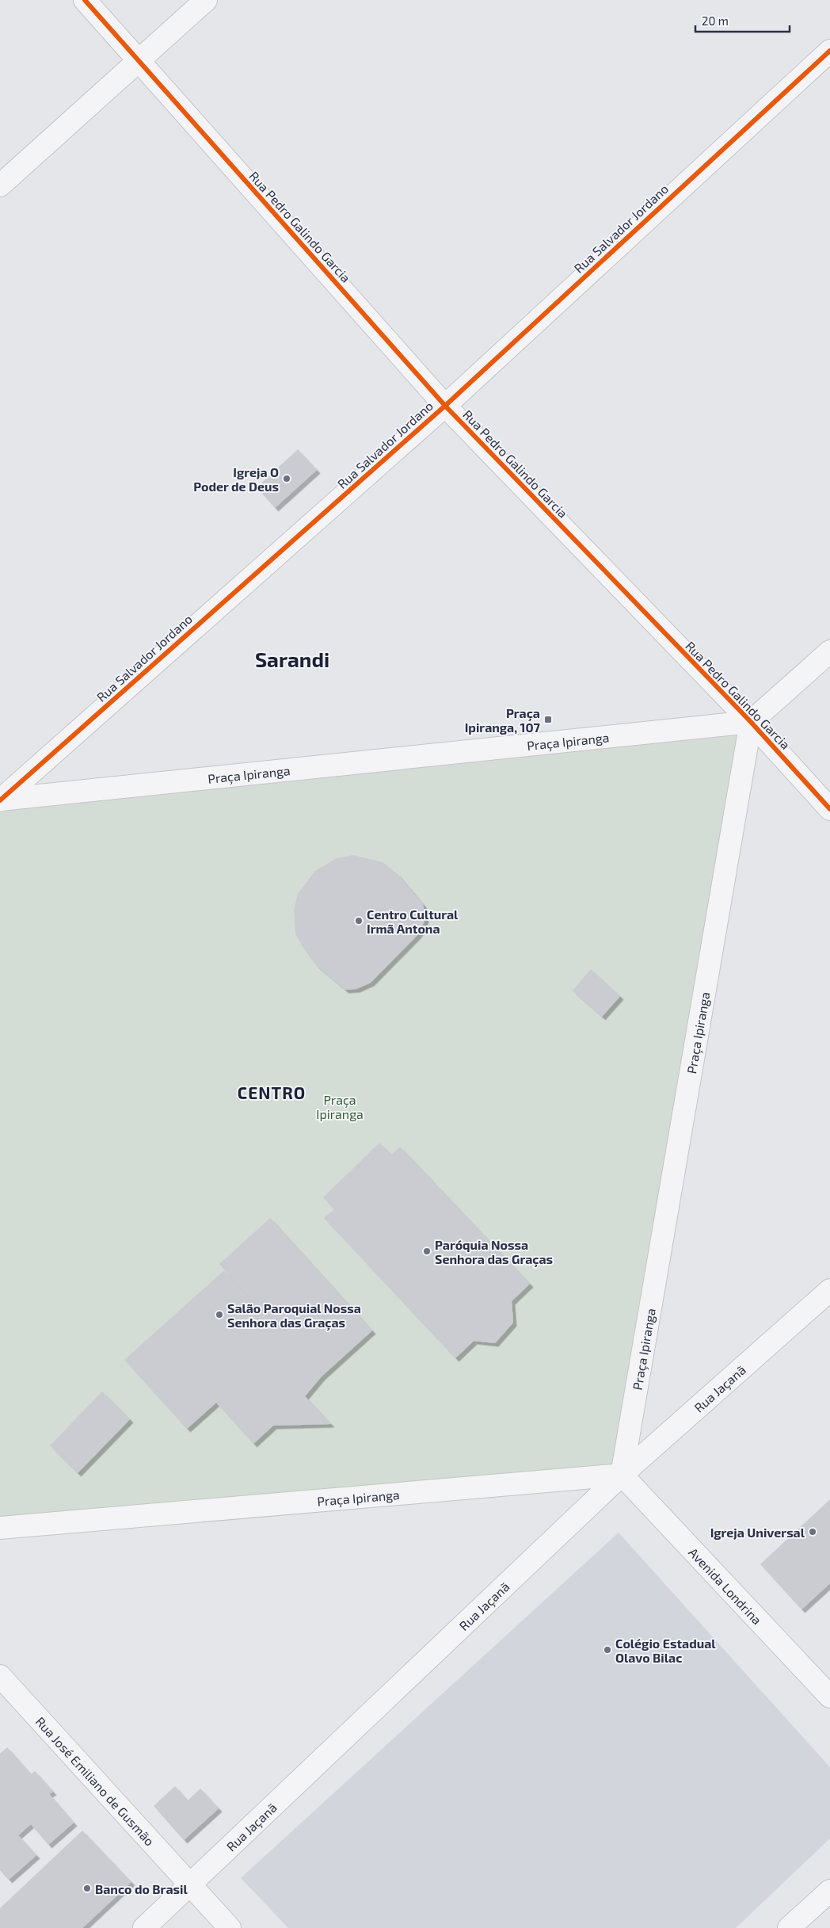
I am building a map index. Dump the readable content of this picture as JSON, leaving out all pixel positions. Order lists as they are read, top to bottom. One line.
{"streets":{"street":["Rua Pedro Galindo Garcia","Rua Salvador Jordano","Praça Ipiranga","Rua Jaçanã","Avenida Londrina","Rua José Emiliano de Gusmão"]},"crossings":[["Rua Pedro Galindo Garcia","Rua Salvador Jordano"],["Rua Pedro Galindo Garcia","Praça Ipiranga"],["Rua Salvador Jordano","Praça Ipiranga"],["Praça Ipiranga","Rua Jaçanã"],["Praça Ipiranga","Avenida Londrina"],["Rua Jaçanã","Avenida Londrina"],["Rua Jaçanã","Rua José Emiliano de Gusmão"]],"districts":["Sarandi","CENTRO"],"parks":["Praça Ipiranga"],"places":{"other":["Igreja O Poder de Deus","Centro Cultural Irmã Antona","Paróquia Nossa Senhora das Graças","Salão Paroquial Nossa Senhora das Graças","Igreja Universal","Colégio Estadual Olavo Bilac","Banco do Brasil"],"transit":["Praça Ipiranga, 107"]},"scale_bar":"20 m"}
